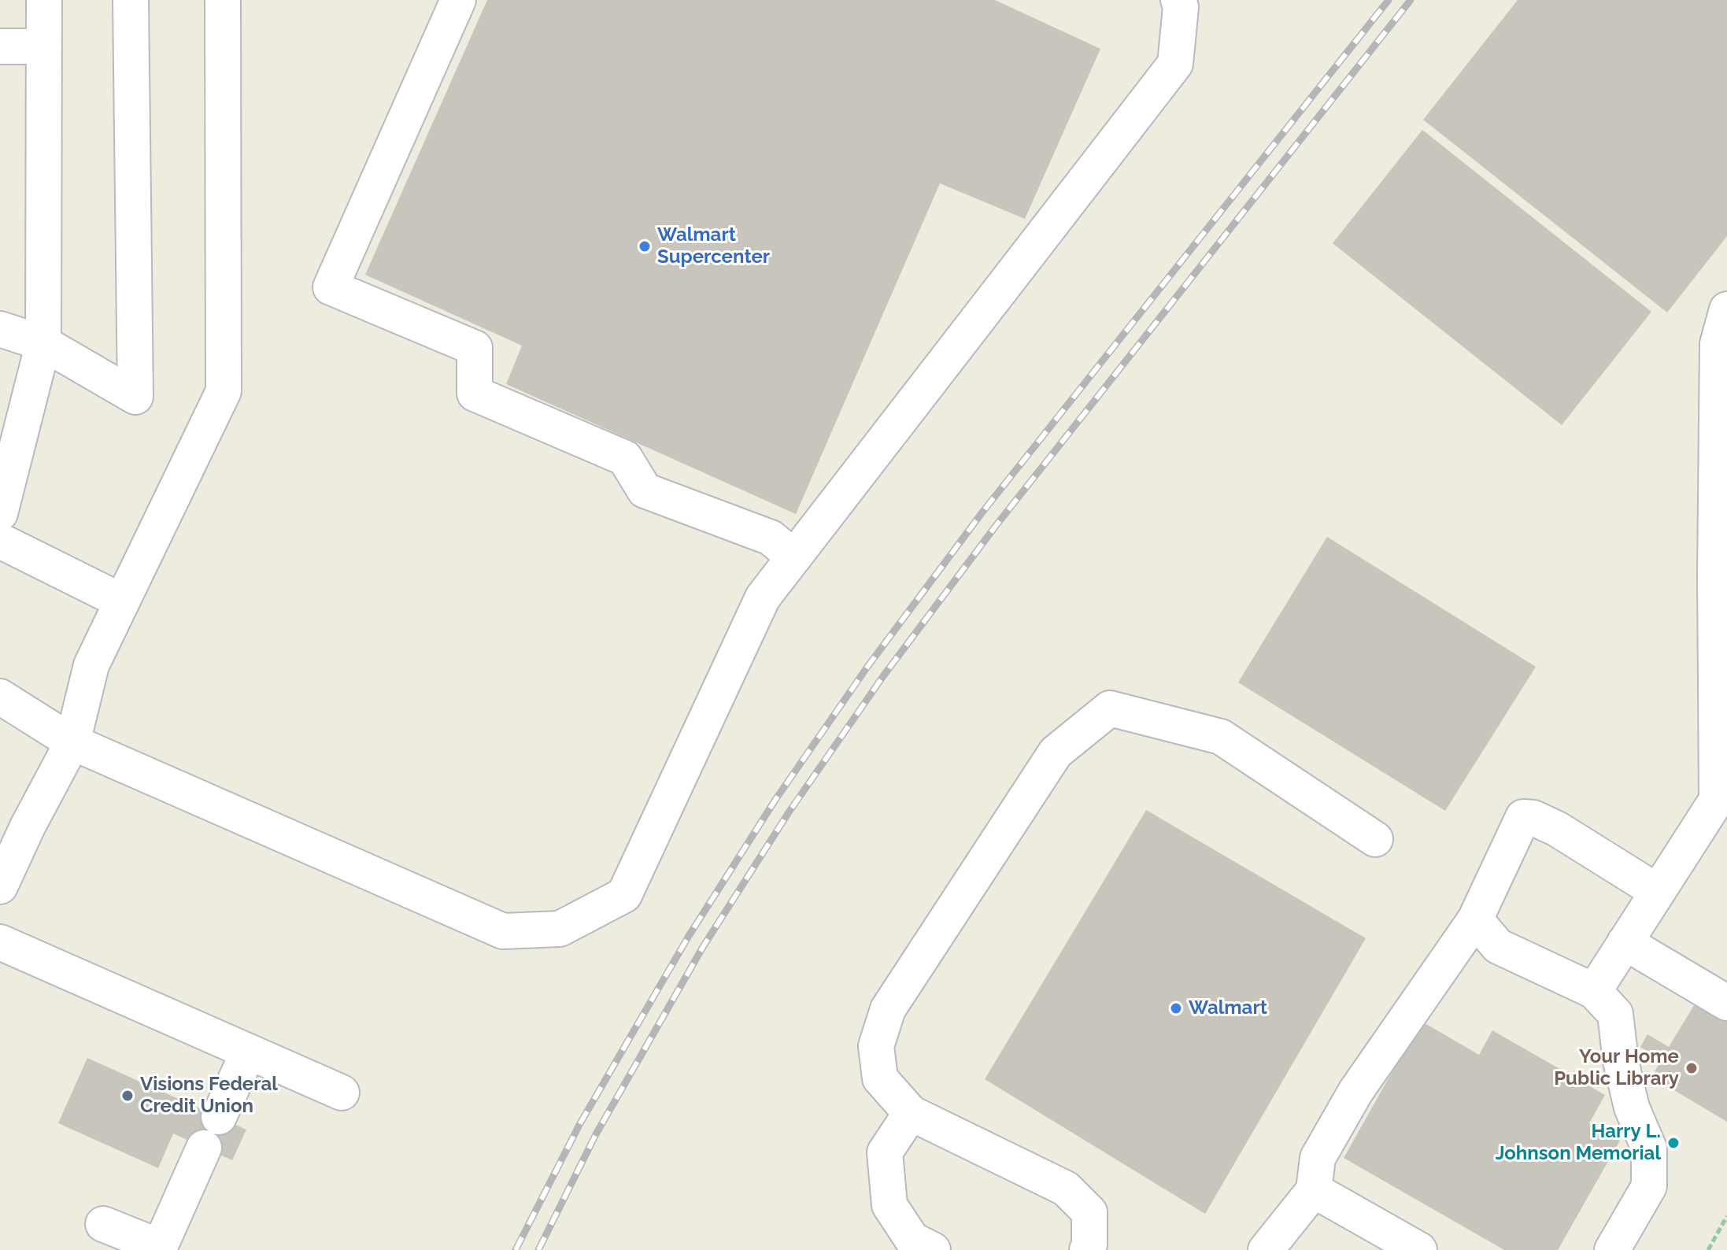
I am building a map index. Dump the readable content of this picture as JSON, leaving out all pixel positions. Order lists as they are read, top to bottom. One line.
{"places":["Walmart Supercenter","Walmart","Your Home Public Library","Visions Federal Credit Union","Harry L. Johnson Memorial"]}
